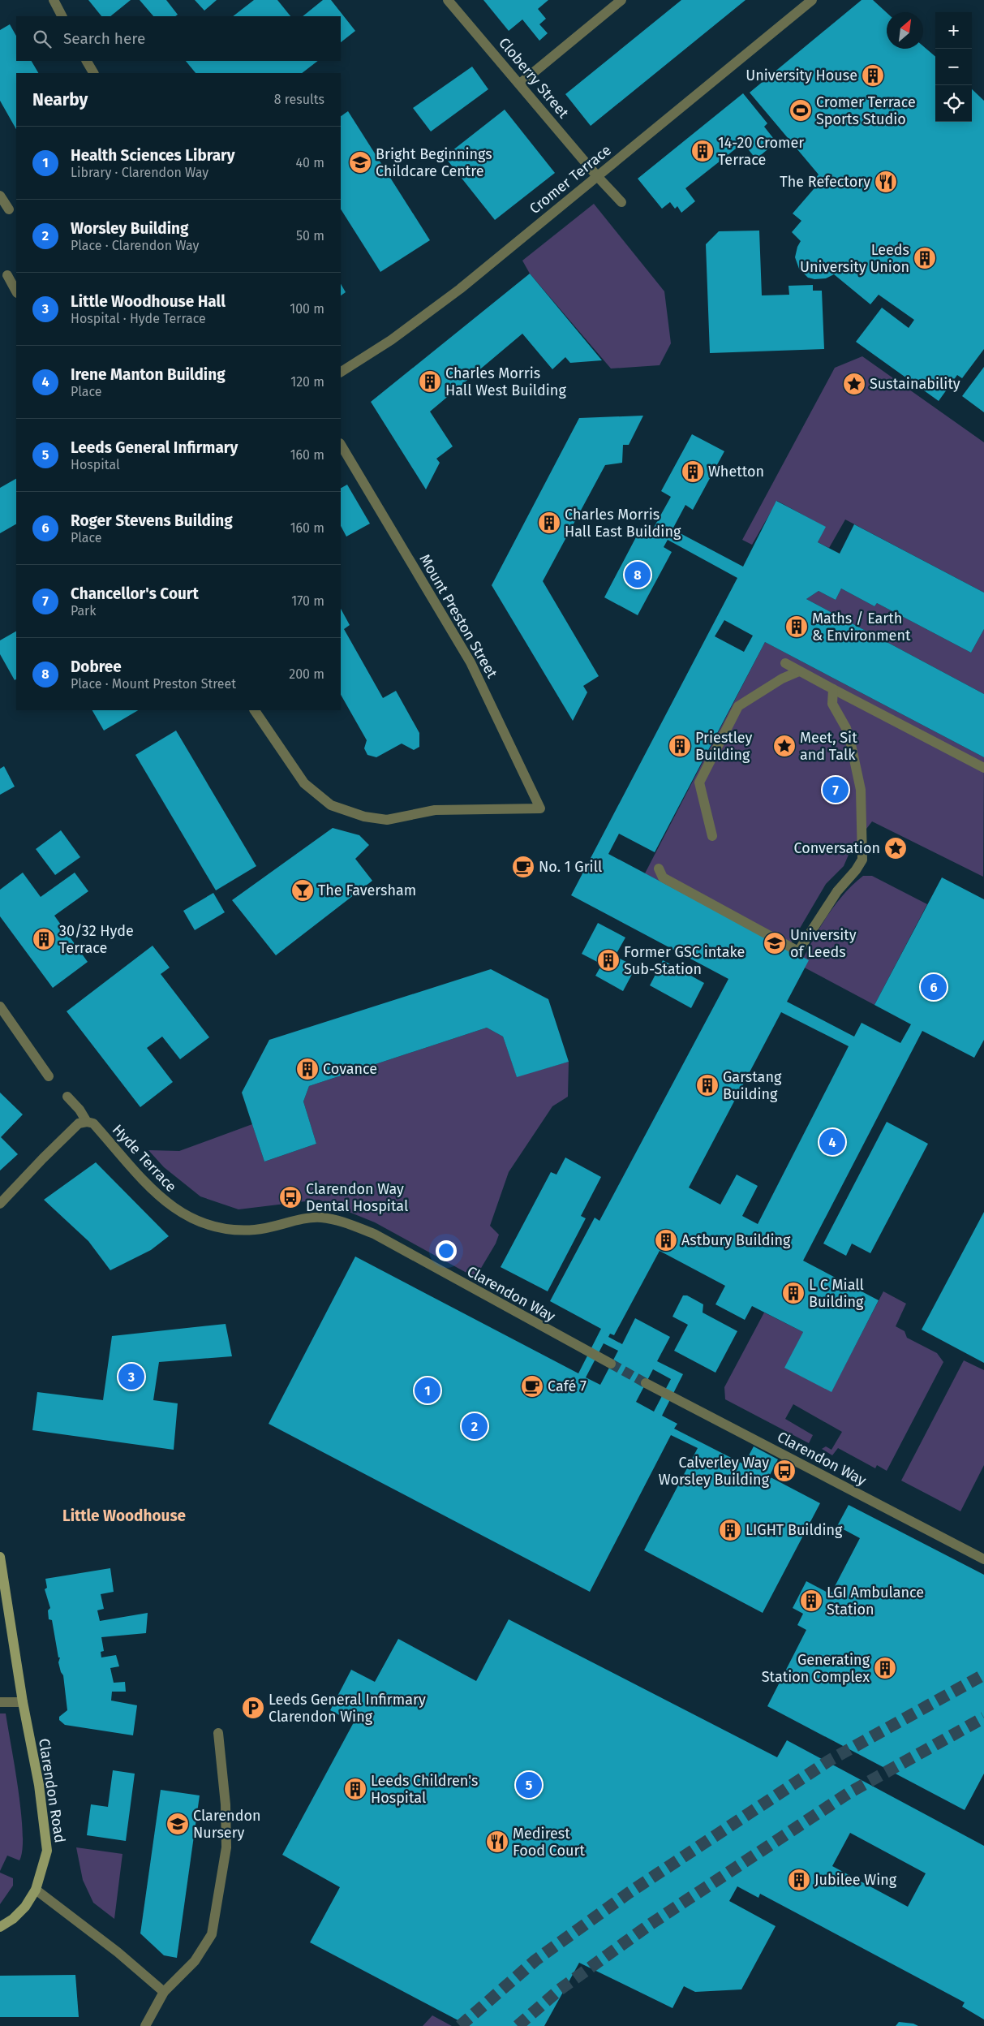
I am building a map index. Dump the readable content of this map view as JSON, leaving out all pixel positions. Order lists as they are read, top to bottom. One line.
{"streets":{"street":["Cloberry Street","Cromer Terrace","Mount Preston Street","Hyde Terrace","Clarendon Way","Clarendon Road"]},"crossings":[["Cloberry Street","Cromer Terrace"],["Hyde Terrace","Clarendon Way"]],"districts":["Little Woodhouse"],"places":{"building":["University House","14-20 Cromer Terrace","Leeds University Union","Charles Morris Hall West Building","Whetton","Charles Morris Hall East Building","Maths / Earth & Environment","Priestley Building","30/32 Hyde Terrace","Former GSC intake Sub-Station","Covance","Garstang Building","Astbury Building","L C Miall Building","LIGHT Building","LGI Ambulance Station","Generating Station Complex","Leeds Children's Hospital","Jubilee Wing"],"sports":["Cromer Terrace Sports Studio"],"school or university":["Bright Beginnings Childcare Centre","University of Leeds","Clarendon Nursery"],"restaurant":["The Refectory","Medirest Food Court"],"place":["Sustainability","Meet, Sit and Talk","Conversation"],"cafe":["No. 1 Grill","Café 7"],"bar":["The Faversham"],"bus stop":["Clarendon Way Dental Hospital","Calverley Way Worsley Building"],"parking":["Leeds General Infirmary Clarendon Wing"]},"north":"top right","page":{"map_buttons":["+","−"],"search":"Search here","heading":["Nearby","8 results"],"list":[{"mark":"1","name":"Health Sciences Library","note":"Library · Clarendon Way","value":"40 m"},{"mark":"2","name":"Worsley Building","note":"Place · Clarendon Way","value":"50 m"},{"mark":"3","name":"Little Woodhouse Hall","note":"Hospital · Hyde Terrace","value":"100 m"},{"mark":"4","name":"Irene Manton Building","note":"Place","value":"120 m"},{"mark":"5","name":"Leeds General Infirmary","note":"Hospital","value":"160 m"},{"mark":"6","name":"Roger Stevens Building","note":"Place","value":"160 m"},{"mark":"7","name":"Chancellor's Court","note":"Park","value":"170 m"},{"mark":"8","name":"Dobree","note":"Place · Mount Preston Street","value":"200 m"}],"pins":["8","7","6","4","3","1","2","5"]}}
